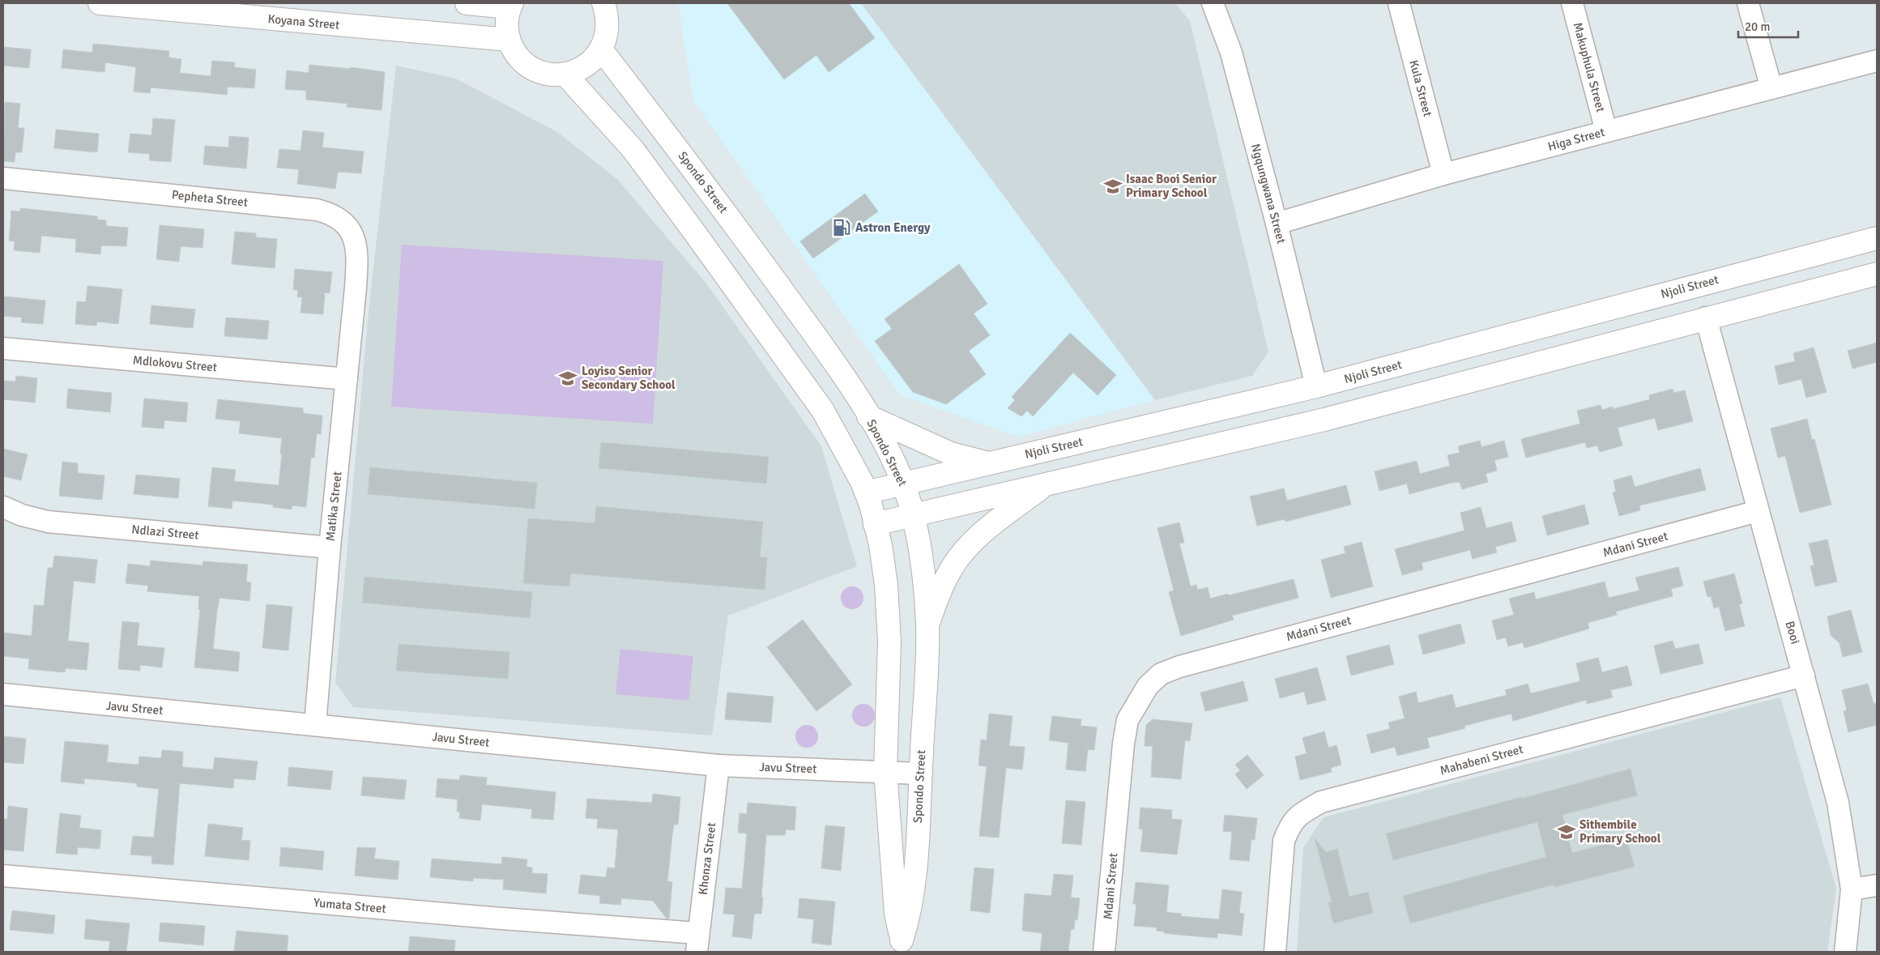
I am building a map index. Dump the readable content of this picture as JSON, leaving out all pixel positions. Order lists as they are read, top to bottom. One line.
{"streets":{"main road":["Koyana Street","Spondo Street","Njoli Street"],"street":["Makuphula Street","Kula Street","Higa Street","Ngqungwana Street","Pepheta Street","Mdlokovu Street","Matika Street","Ndlazi Street","Mdani Street","Booi","Javu Street","Mahabeni Street","Khonza Street","Yumata Street"]},"crossings":[["Makuphula Street","Higa Street"],["Kula Street","Higa Street"],["Higa Street","Ngqungwana Street"],["Spondo Street","Njoli Street"],["Spondo Street","Javu Street"],["Ngqungwana Street","Njoli Street"],["Pepheta Street","Matika Street"],["Mdlokovu Street","Matika Street"],["Matika Street","Ndlazi Street"],["Matika Street","Javu Street"],["Mdani Street","Booi"],["Booi","Mahabeni Street"],["Javu Street","Khonza Street"],["Khonza Street","Yumata Street"]],"places":{"school or university":["Isaac Booi Senior Primary School","Loyiso Senior Secondary School","Sithembile Primary School"],"fuel station":["Astron Energy"]},"scale_bar":"20 m"}
